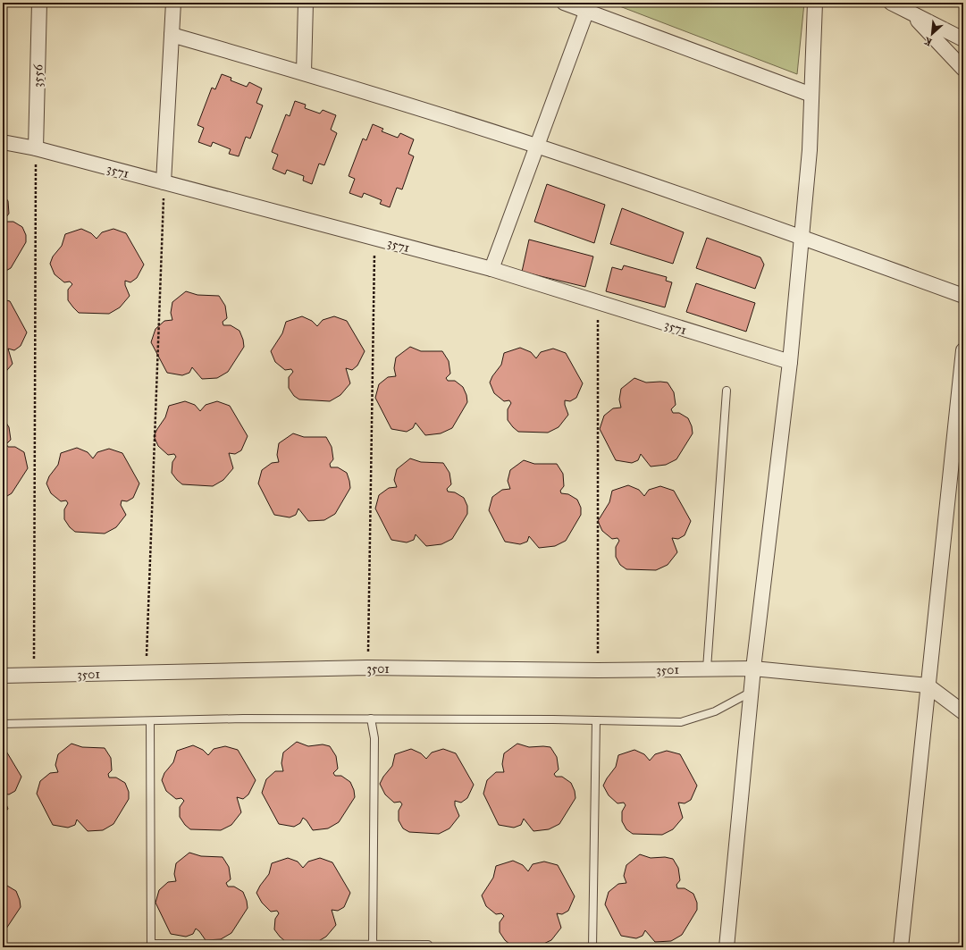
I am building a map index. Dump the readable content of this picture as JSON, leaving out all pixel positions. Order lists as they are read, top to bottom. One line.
{"streets":{"street":["3556","3571","3501"]},"crossings":[["3556","3571"]],"north":"bottom left"}
